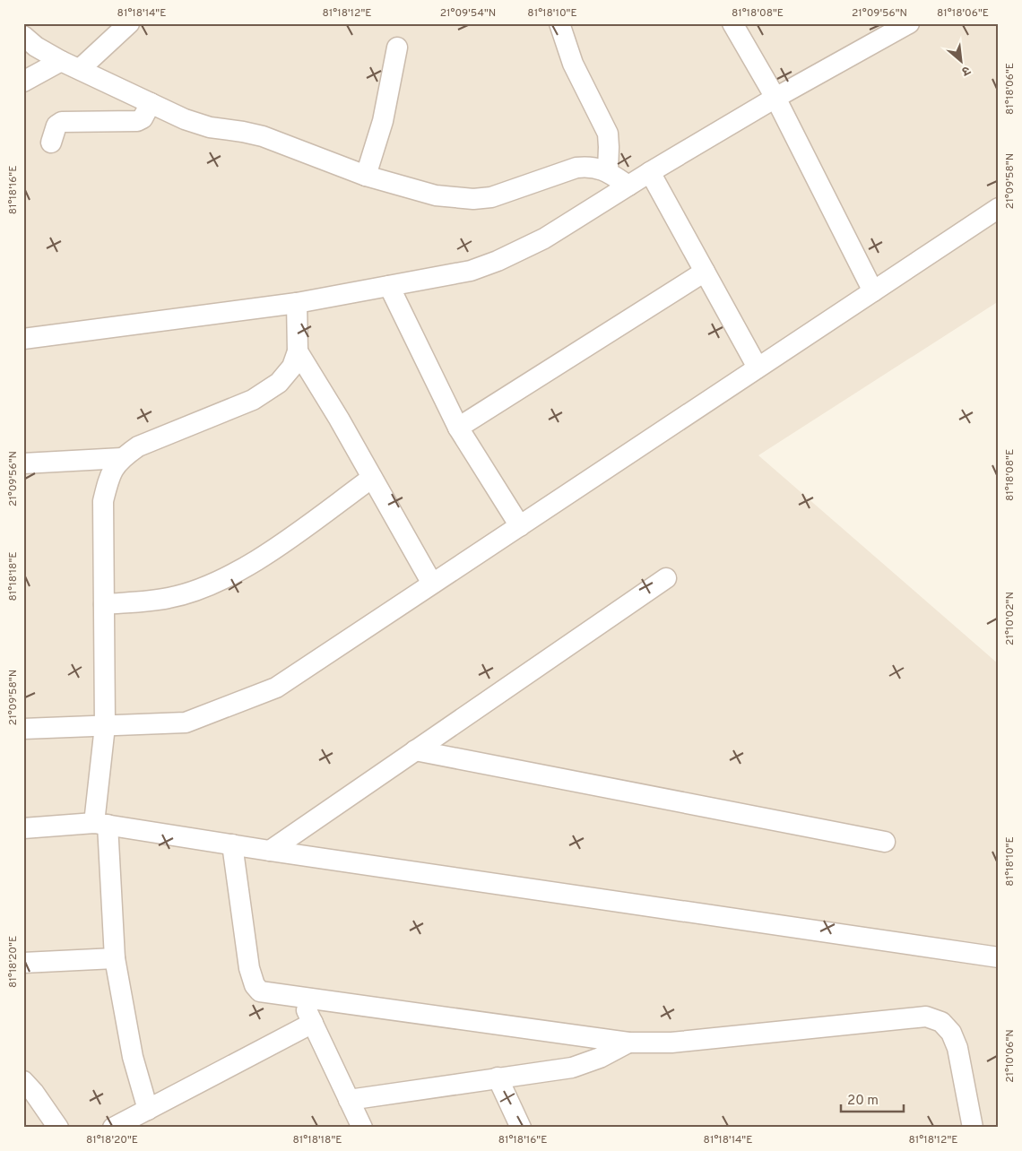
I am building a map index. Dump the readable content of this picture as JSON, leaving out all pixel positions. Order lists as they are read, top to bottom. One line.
{"scale_bar":"20 m","north":"bottom right","coordinates":["81°18'14\"E","81°18'12\"E","21°09'54\"N","81°18'10\"E","81°18'08\"E","21°09'56\"N","81°18'06\"E","21°09'58\"N","81°18'16\"E","81°18'18\"E","21°10'02\"N","81°18'20\"E","21°10'06\"N"]}
